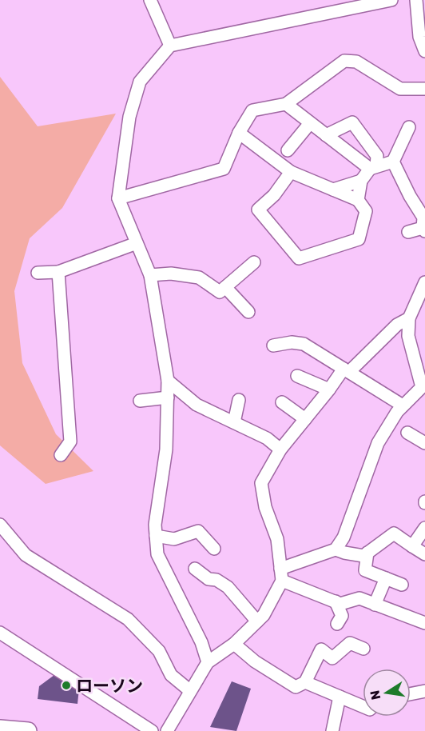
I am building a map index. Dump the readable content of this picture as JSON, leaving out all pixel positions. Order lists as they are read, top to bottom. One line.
{"places":["ローソン"],"north":"left"}
